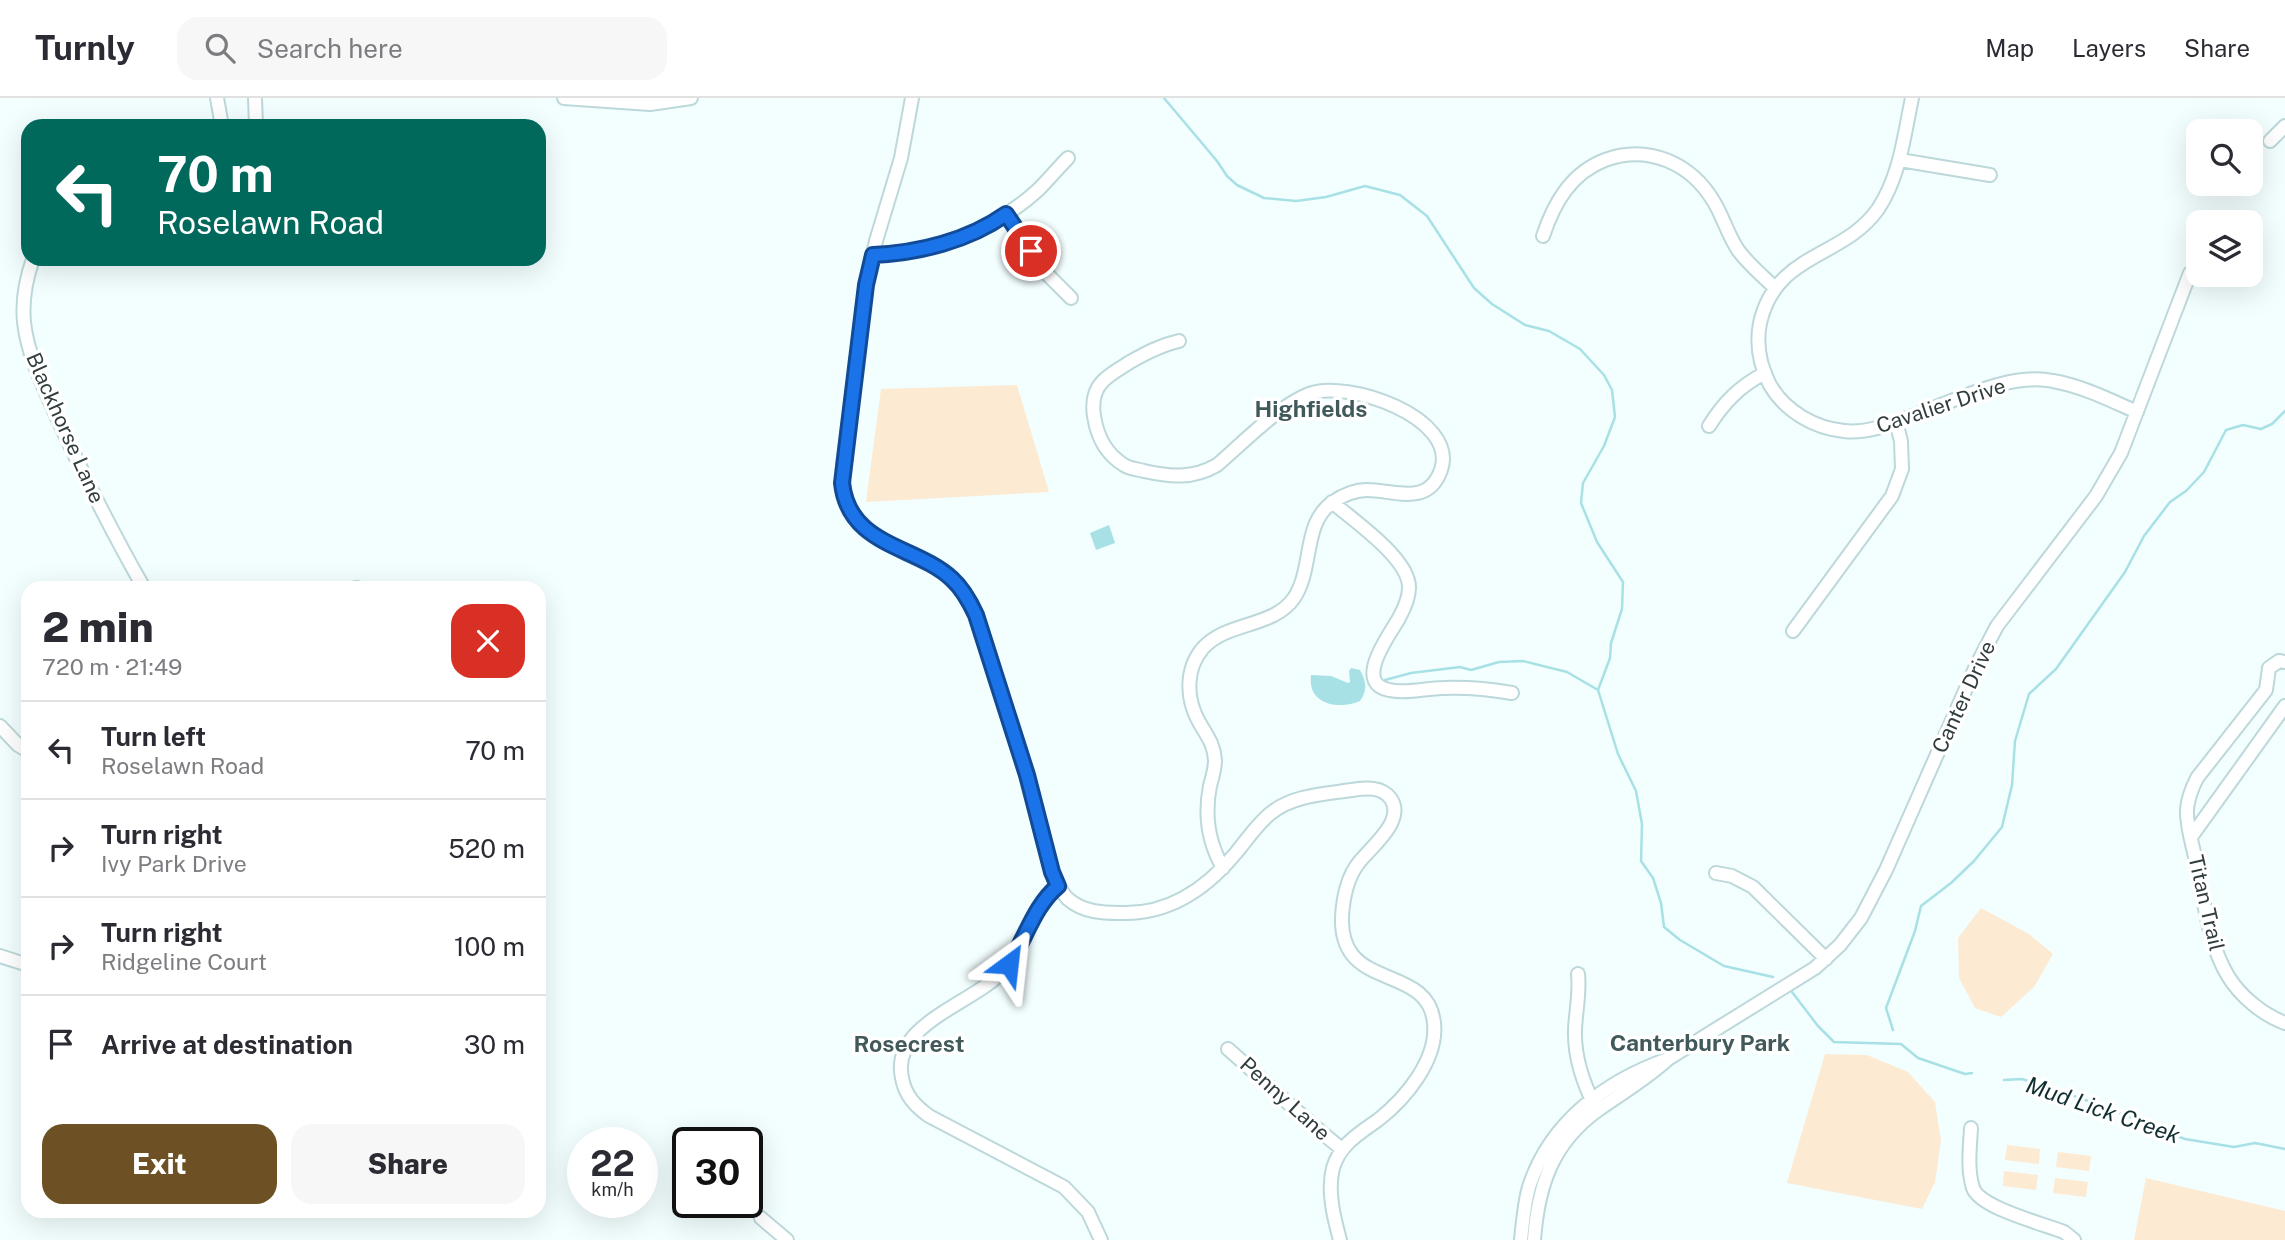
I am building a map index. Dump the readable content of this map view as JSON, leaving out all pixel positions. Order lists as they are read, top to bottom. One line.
{"streets":{"street":["Cavalier Drive","Blackhorse Lane","Canter Drive","Titan Trail","Penny Lane"]},"crossings":[["Cavalier Drive","Canter Drive"]],"districts":["Highfields","Canterbury Park","Rosecrest"],"water":["Mud Lick Creek"],"page":{"header":"Turnly","search":"Search here","nav":["Map","Layers","Share"],"turn":["70 m","Roselawn Road"],"heading":["2 min","720 m · 21:49"],"list":[{"name":"Turn left","note":"Roselawn Road","value":"70 m"},{"name":"Turn right","note":"Ivy Park Drive","value":"520 m"},{"name":"Turn right","note":"Ridgeline Court","value":"100 m"},{"name":"Arrive at destination","value":"30 m"}],"buttons":["Exit","Share"],"speed":"22 km/h","limit":"30"}}
